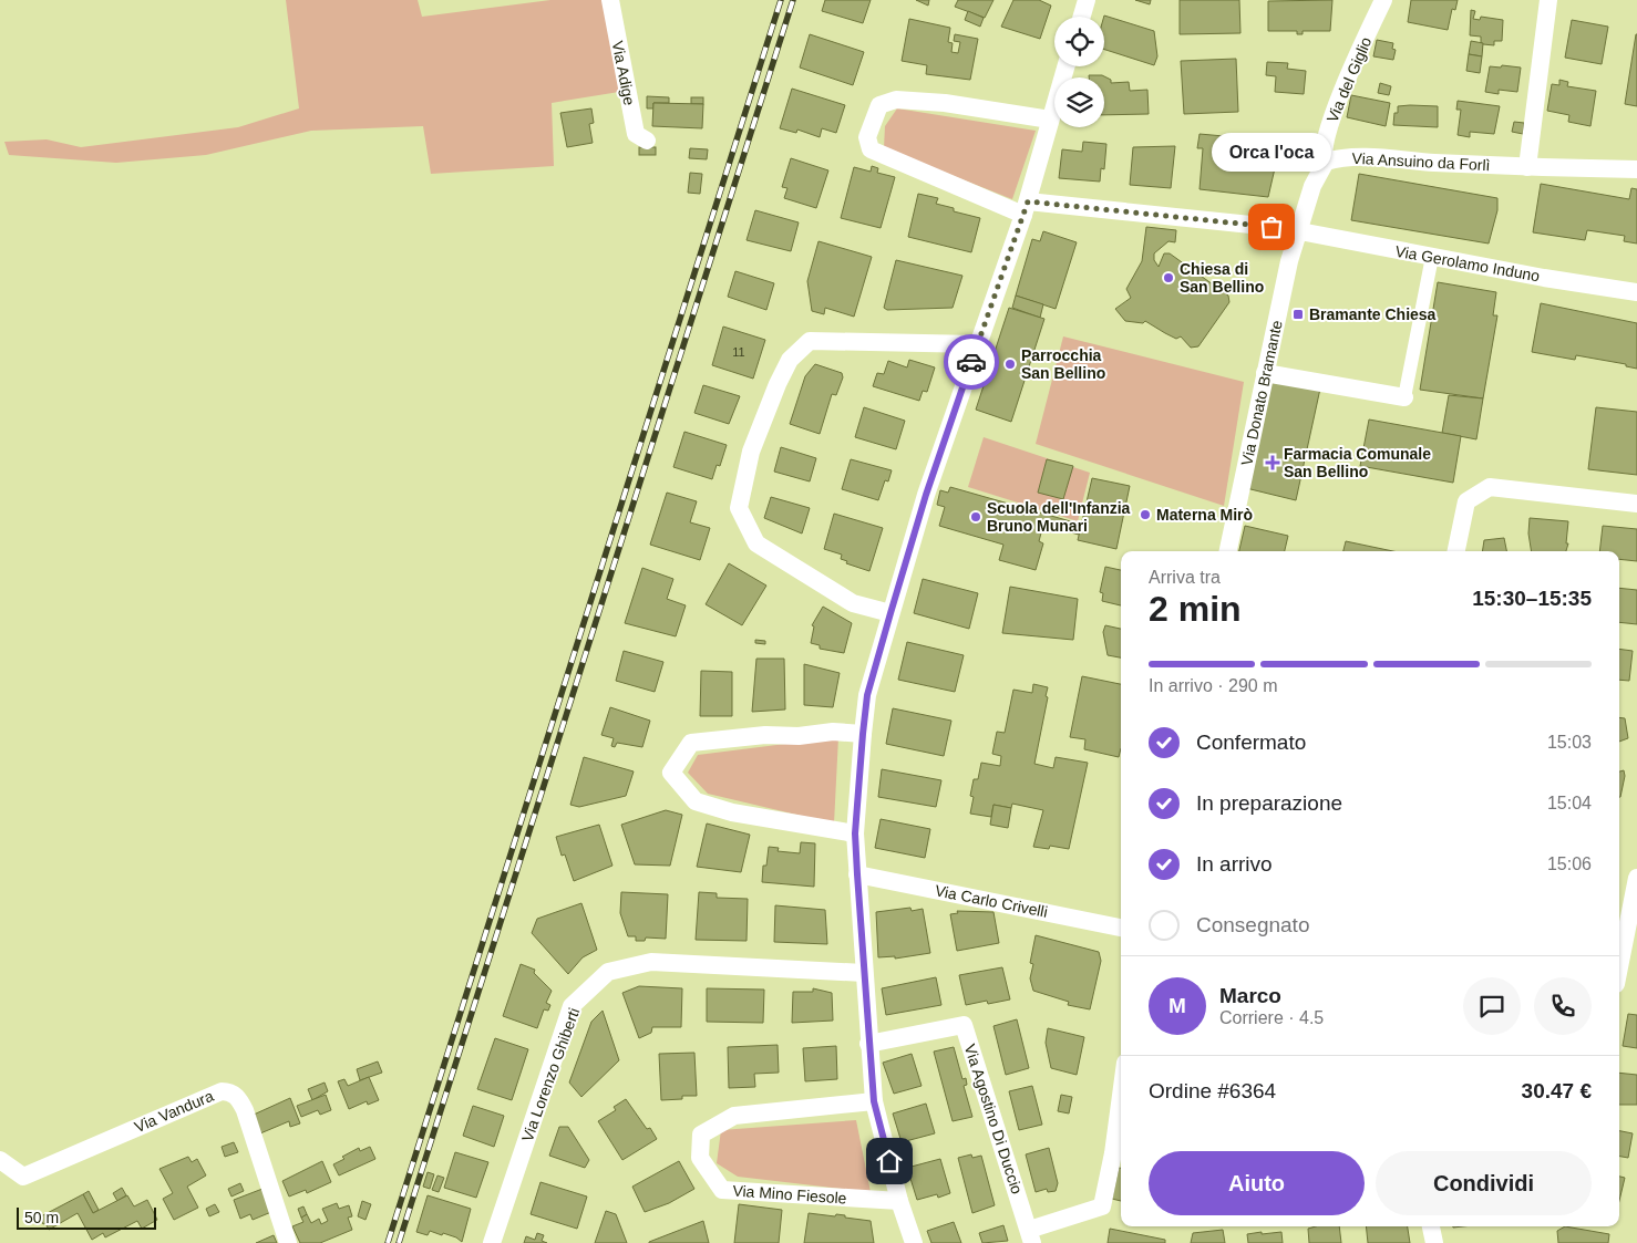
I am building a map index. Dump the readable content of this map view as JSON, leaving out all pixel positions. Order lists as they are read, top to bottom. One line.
{"streets":{"street":["Via Adige","Via del Giglio","Via Ansuino da Forlì","Via Gerolamo Induno","Via Donato Bramante","Via Carlo Crivelli","Via Lorenzo Ghiberti","Via Vandura","Via Agostino Di Duccio","Via Mino Fiesole"]},"crossings":[["Via del Giglio","Via Ansuino da Forlì"],["Via Gerolamo Induno","Via Donato Bramante"]],"places":{"other":["Orca l'oca","Chiesa di San Bellino","Parrocchia San Bellino","Materna Mirò","Scuola dell'Infanzia Bruno Munari"],"transit":["Bramante Chiesa"],"health":["Farmacia Comunale San Bellino"]},"house_numbers":["11"],"scale_bar":"50 m","page":{"bubble":"Orca l'oca","heading":["2 min","Arriva tra","15:30–15:35"],"panel":["Marco","Corriere · 4.5","Ordine #6364","30.47 €"],"bar":"In arrivo · 290 m","list":[["Confermato","15:03"],["In preparazione","15:04"],["In arrivo","15:06"],"Consegnato"],"round":"M","buttons":["Aiuto","Condividi"],"scale":"50 m"}}
